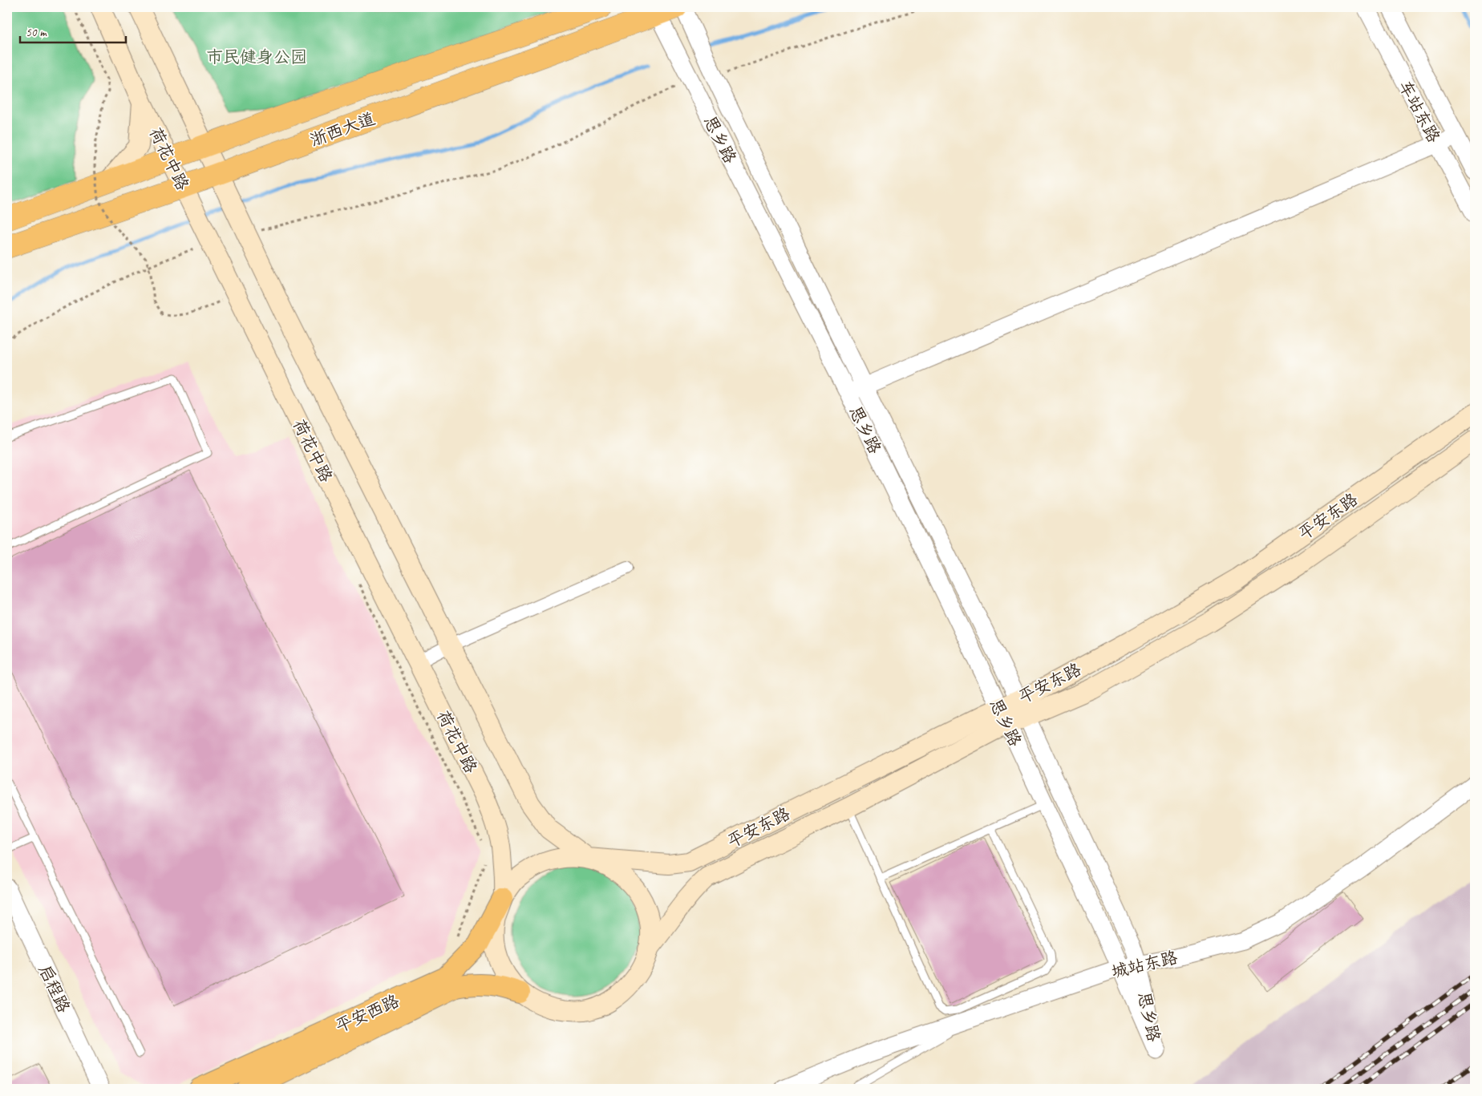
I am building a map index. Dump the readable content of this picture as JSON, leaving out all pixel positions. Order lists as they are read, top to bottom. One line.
{"streets":{"highway":["浙西大道"],"main road":["荷花中路","平安东路","平安西路"],"street":["车站东路","思乡路","城站东路","启程路"]},"crossings":[["浙西大道","思乡路"],["浙西大道","荷花中路"],["思乡路","平安东路"],["思乡路","城站东路"],["荷花中路","平安东路"],["荷花中路","平安西路"],["平安东路","平安西路"]],"parks":["市民健身公园"],"scale_bar":"50 m"}
